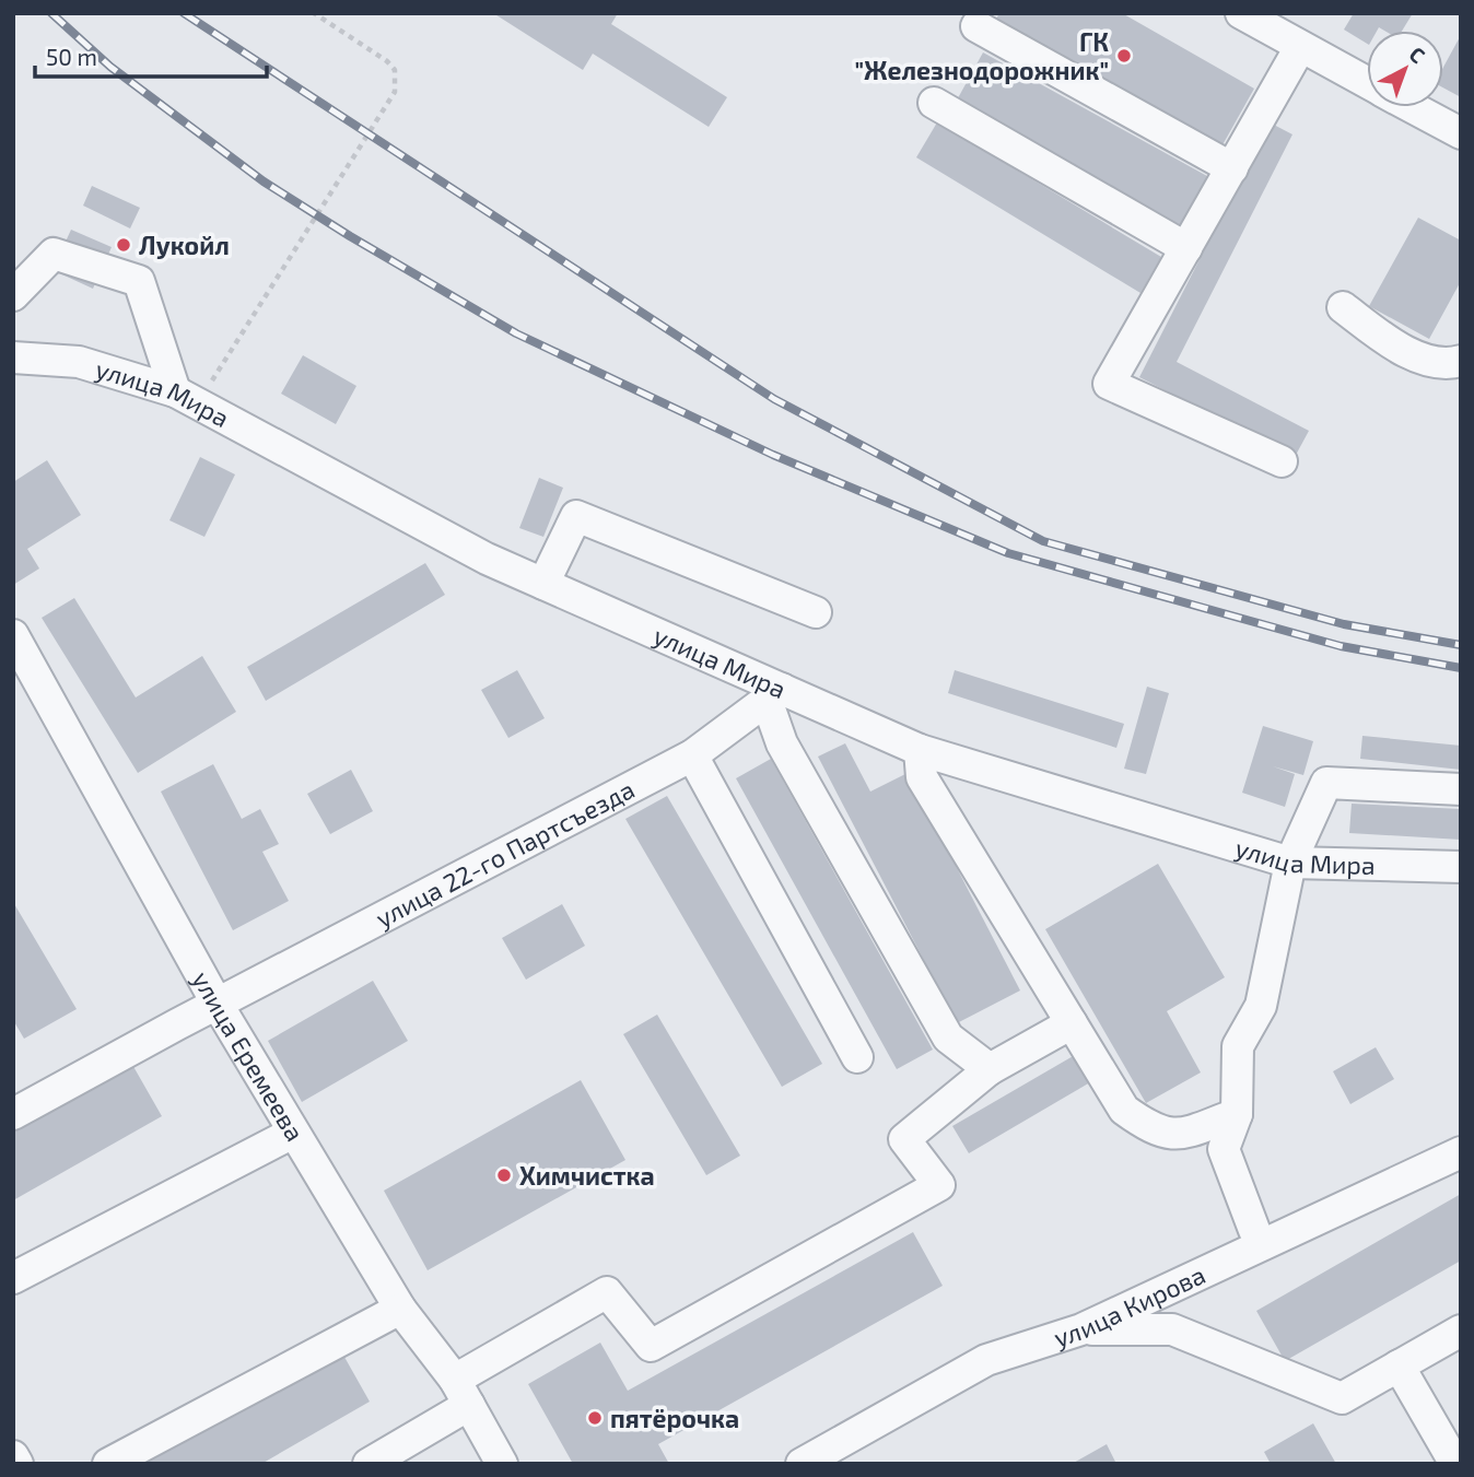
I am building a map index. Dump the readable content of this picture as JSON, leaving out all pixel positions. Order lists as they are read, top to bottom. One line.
{"streets":{"street":["улица Мира","улица 22-го Партсъезда","улица Еремеева","улица Кирова"]},"crossings":[["улица Мира","улица 22-го Партсъезда"],["улица 22-го Партсъезда","улица Еремеева"]],"places":["ГК \"Железнодорожник\"","Лукойл","Химчистка","пятёрочка"],"scale_bar":"50 m","north":"top right"}
